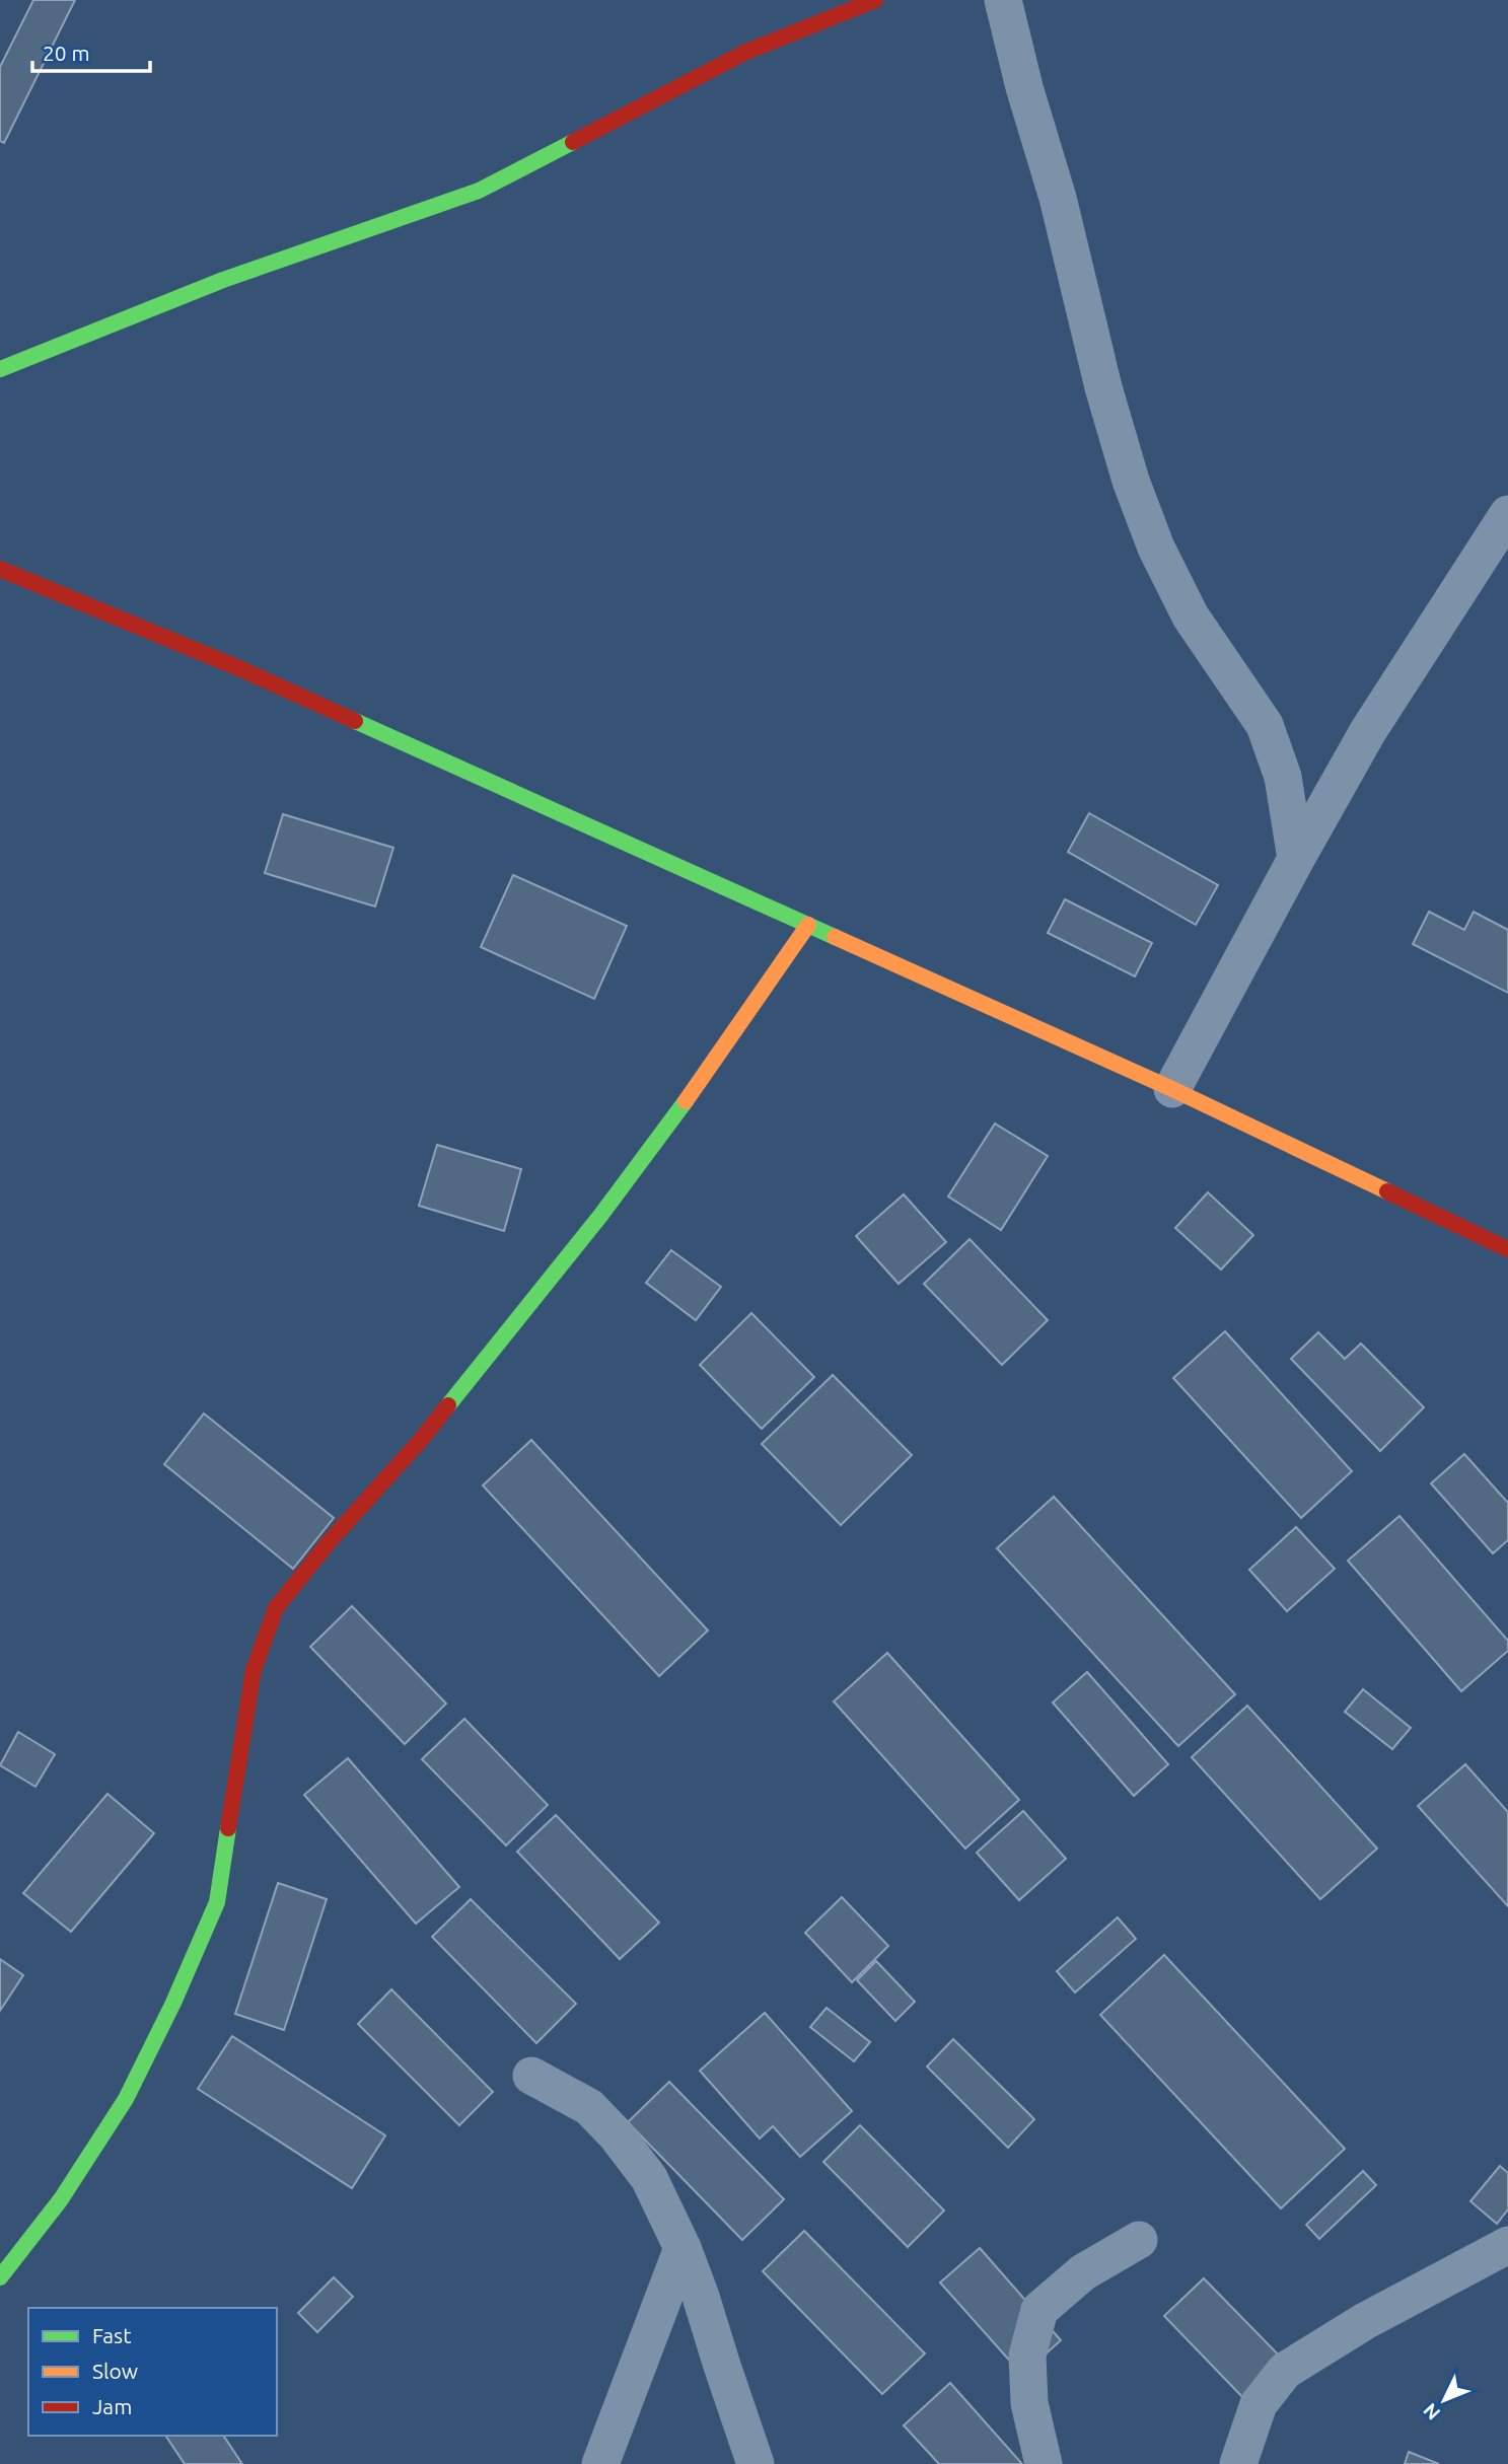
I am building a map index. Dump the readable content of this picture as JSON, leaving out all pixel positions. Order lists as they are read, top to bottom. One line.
{"legend":["Fast","Slow","Jam"],"scale_bar":"20 m","north":"bottom left"}
